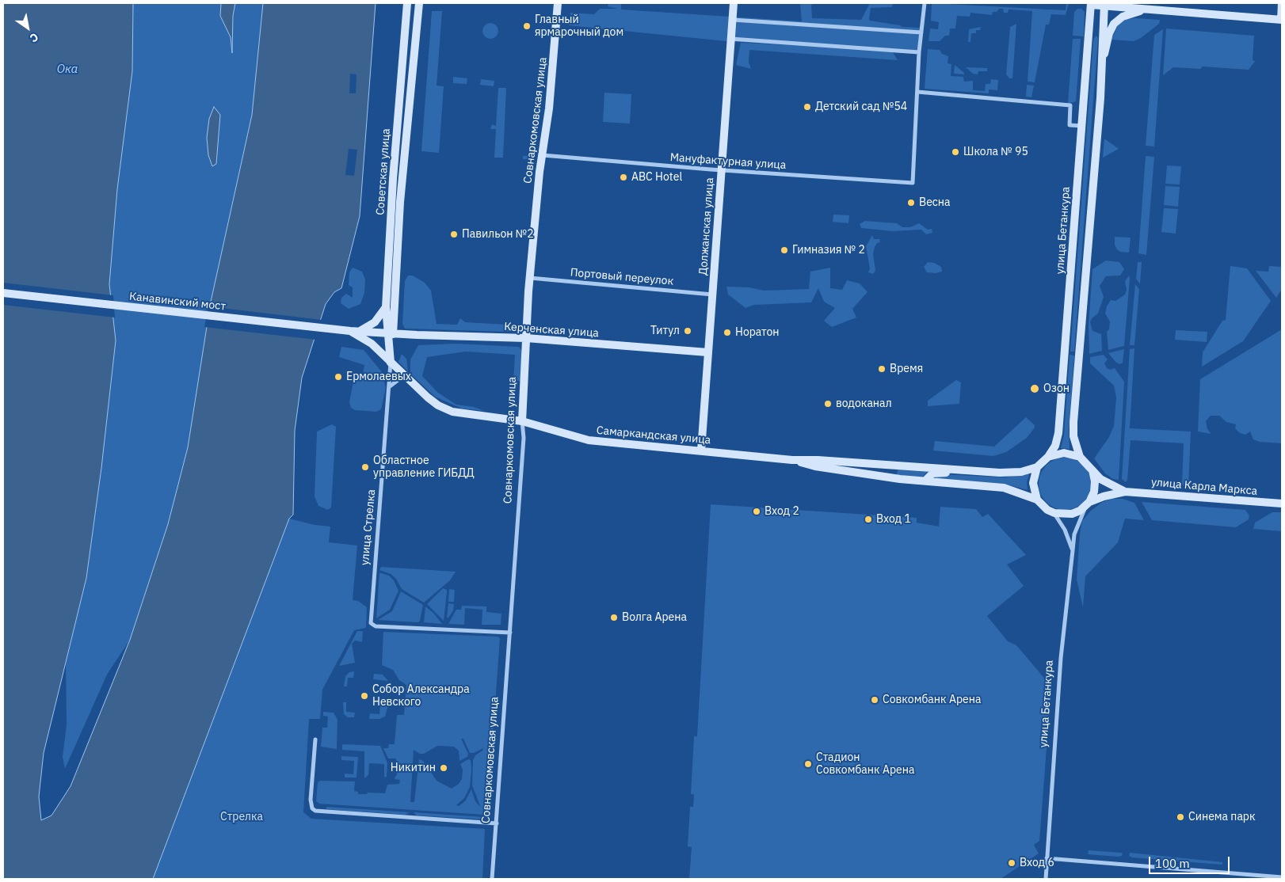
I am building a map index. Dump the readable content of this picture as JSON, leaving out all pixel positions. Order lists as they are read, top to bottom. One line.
{"streets":{"main road":["Совнаркомовская улица","Советская улица","Должанская улица","улица Бетанкура","Канавинский мост","Керченская улица","Самаркандская улица","улица Карла Маркса"],"street":["Мануфактурная улица","Портовый переулок","улица Стрелка"]},"crossings":[["Совнаркомовская улица","Мануфактурная улица"],["Совнаркомовская улица","Портовый переулок"],["Совнаркомовская улица","Керченская улица"],["Совнаркомовская улица","Самаркандская улица"],["Совнаркомовская улица","улица Стрелка"],["Мануфактурная улица","Должанская улица"],["Советская улица","Керченская улица"],["Должанская улица","Портовый переулок"],["Должанская улица","Керченская улица"],["Должанская улица","Самаркандская улица"],["улица Бетанкура","Самаркандская улица"],["Канавинский мост","Керченская улица"],["Канавинский мост","Самаркандская улица"],["Самаркандская улица","улица Стрелка"]],"water":["Ока"],"parks":["Стрелка"],"places":["Главный ярмарочный дом","Детский сад №54","Школа № 95","ABC Hotel","Весна","Павильон №2","Гимназия № 2","Титул","Норатон","Время","Ермолаевых","Озон","водоканал","Областное управление ГИБДД","Вход 2","Вход 1","Волга Арена","Собор Александра Невского","Совкомбанк Арена","Стадион Совкомбанк Арена","Никитин","Синема парк","Вход 6"],"scale_bar":"100 m","north":"bottom right"}
